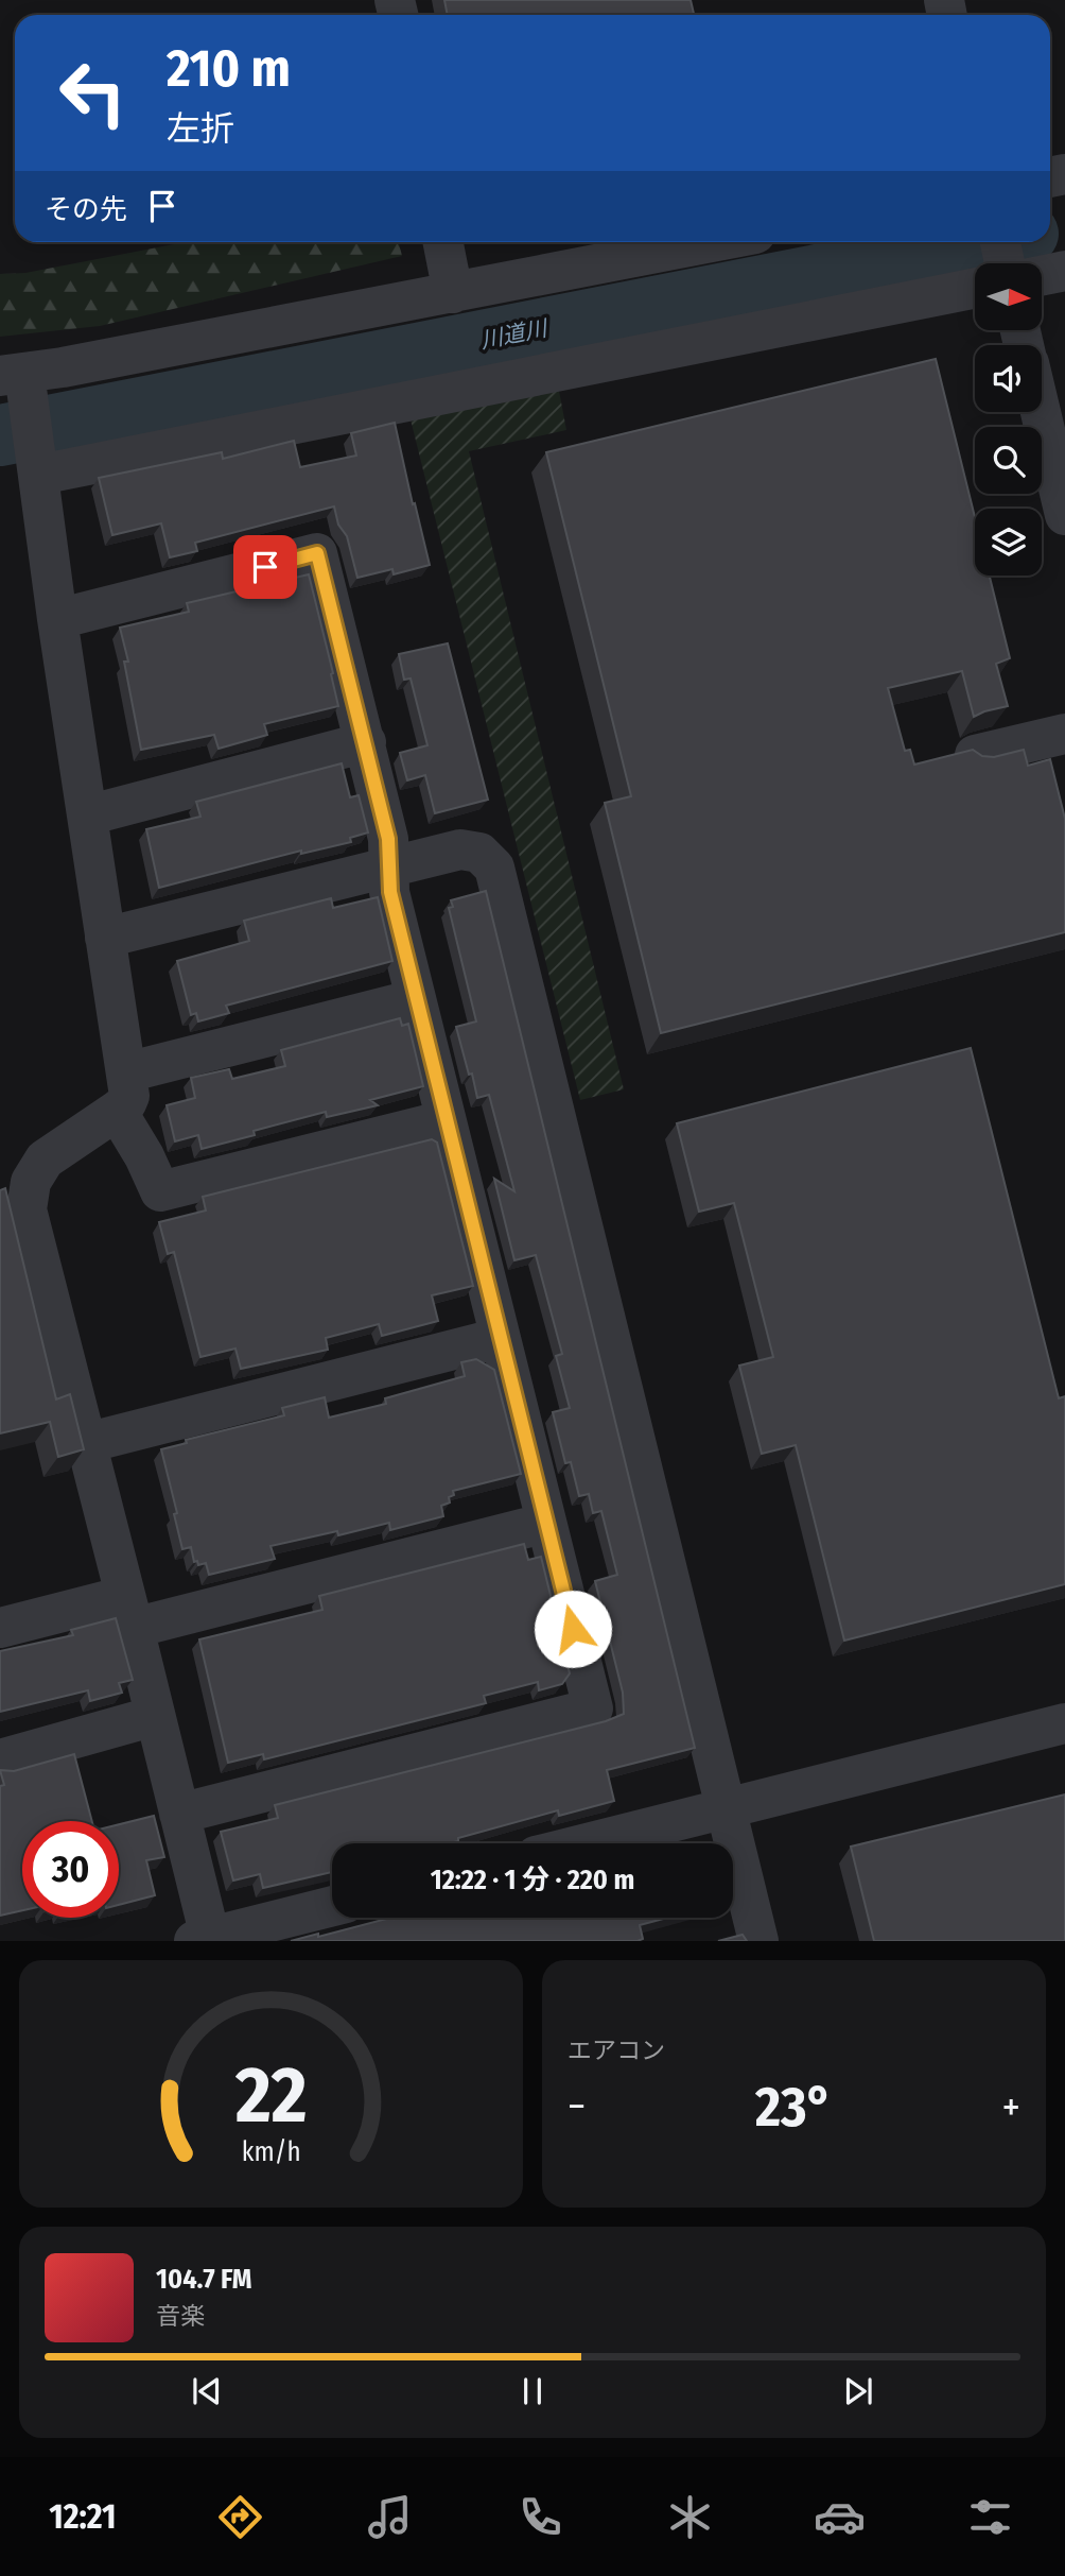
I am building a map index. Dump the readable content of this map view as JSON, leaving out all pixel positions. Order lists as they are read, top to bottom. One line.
{"water":["川道川"],"north":"right","page":{"turn":["210 m","左折"],"then":"その先","limit":"30","trip":"12:22 · 1 分 · 220 m","tile":"エアコン","heat":["−","23°","+"],"song":["104.7 FM","音楽"],"tabs":"12:21","gauge":["22","km/h"]}}
